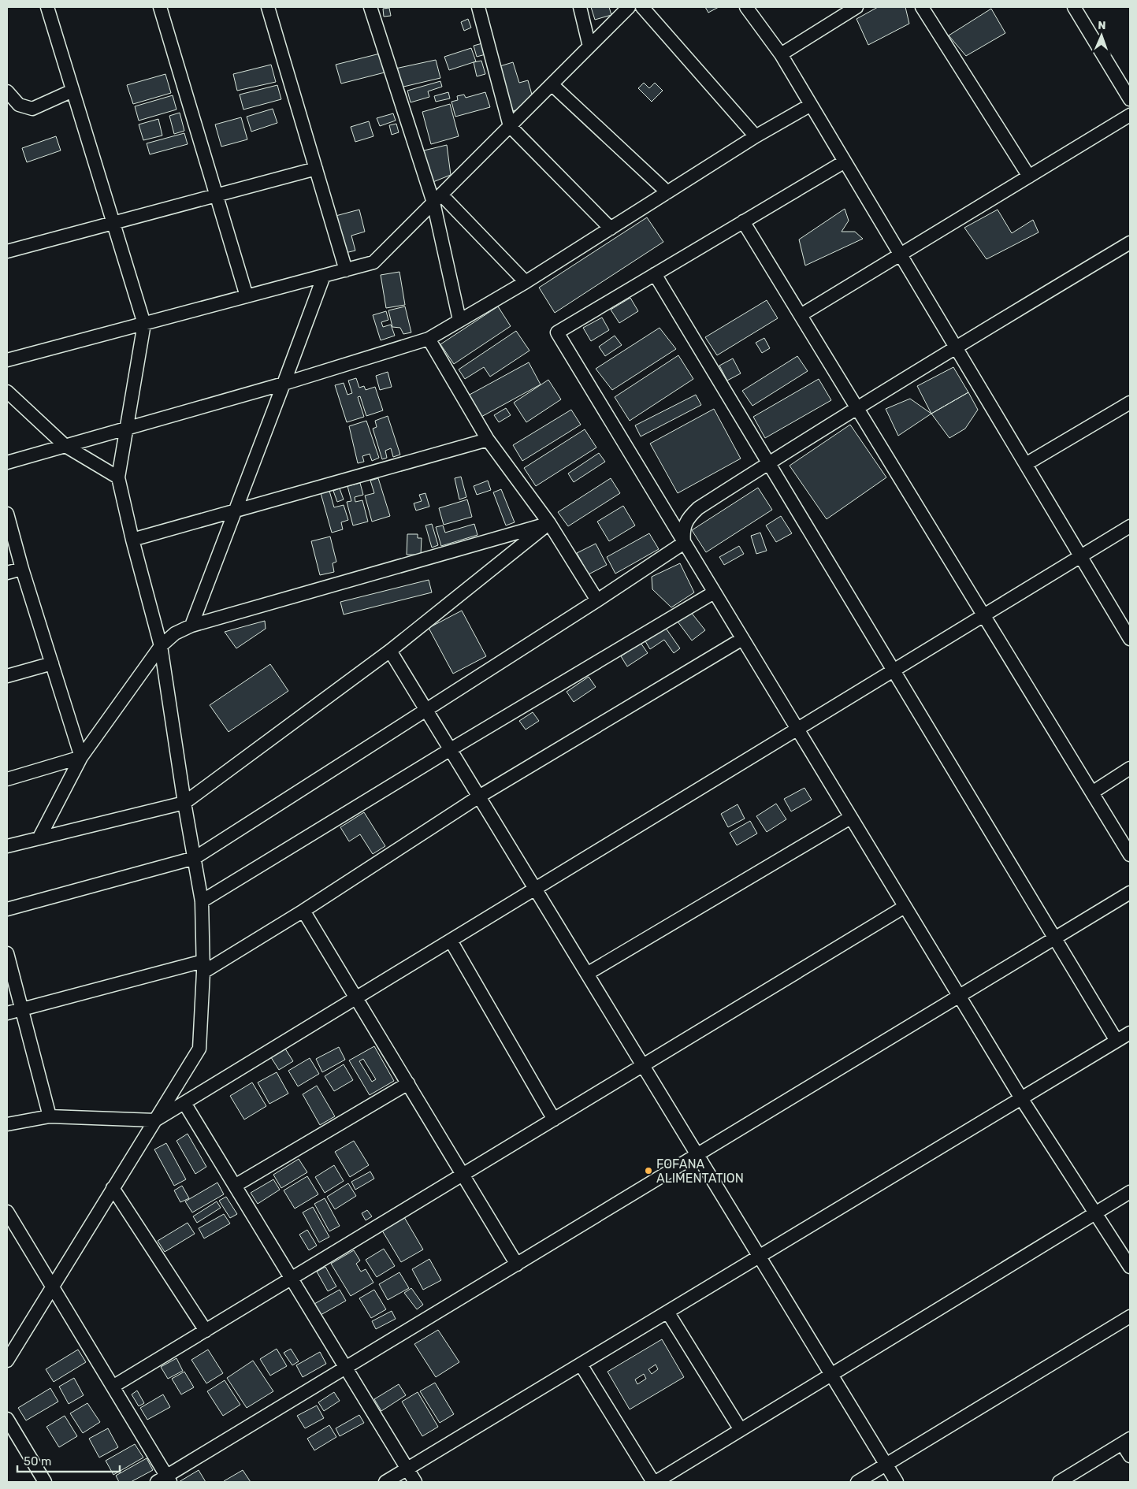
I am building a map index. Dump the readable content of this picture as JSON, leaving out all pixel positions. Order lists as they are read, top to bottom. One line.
{"places":["FOFANA ALIMENTATION"],"scale_bar":"50 m","north":"top"}
